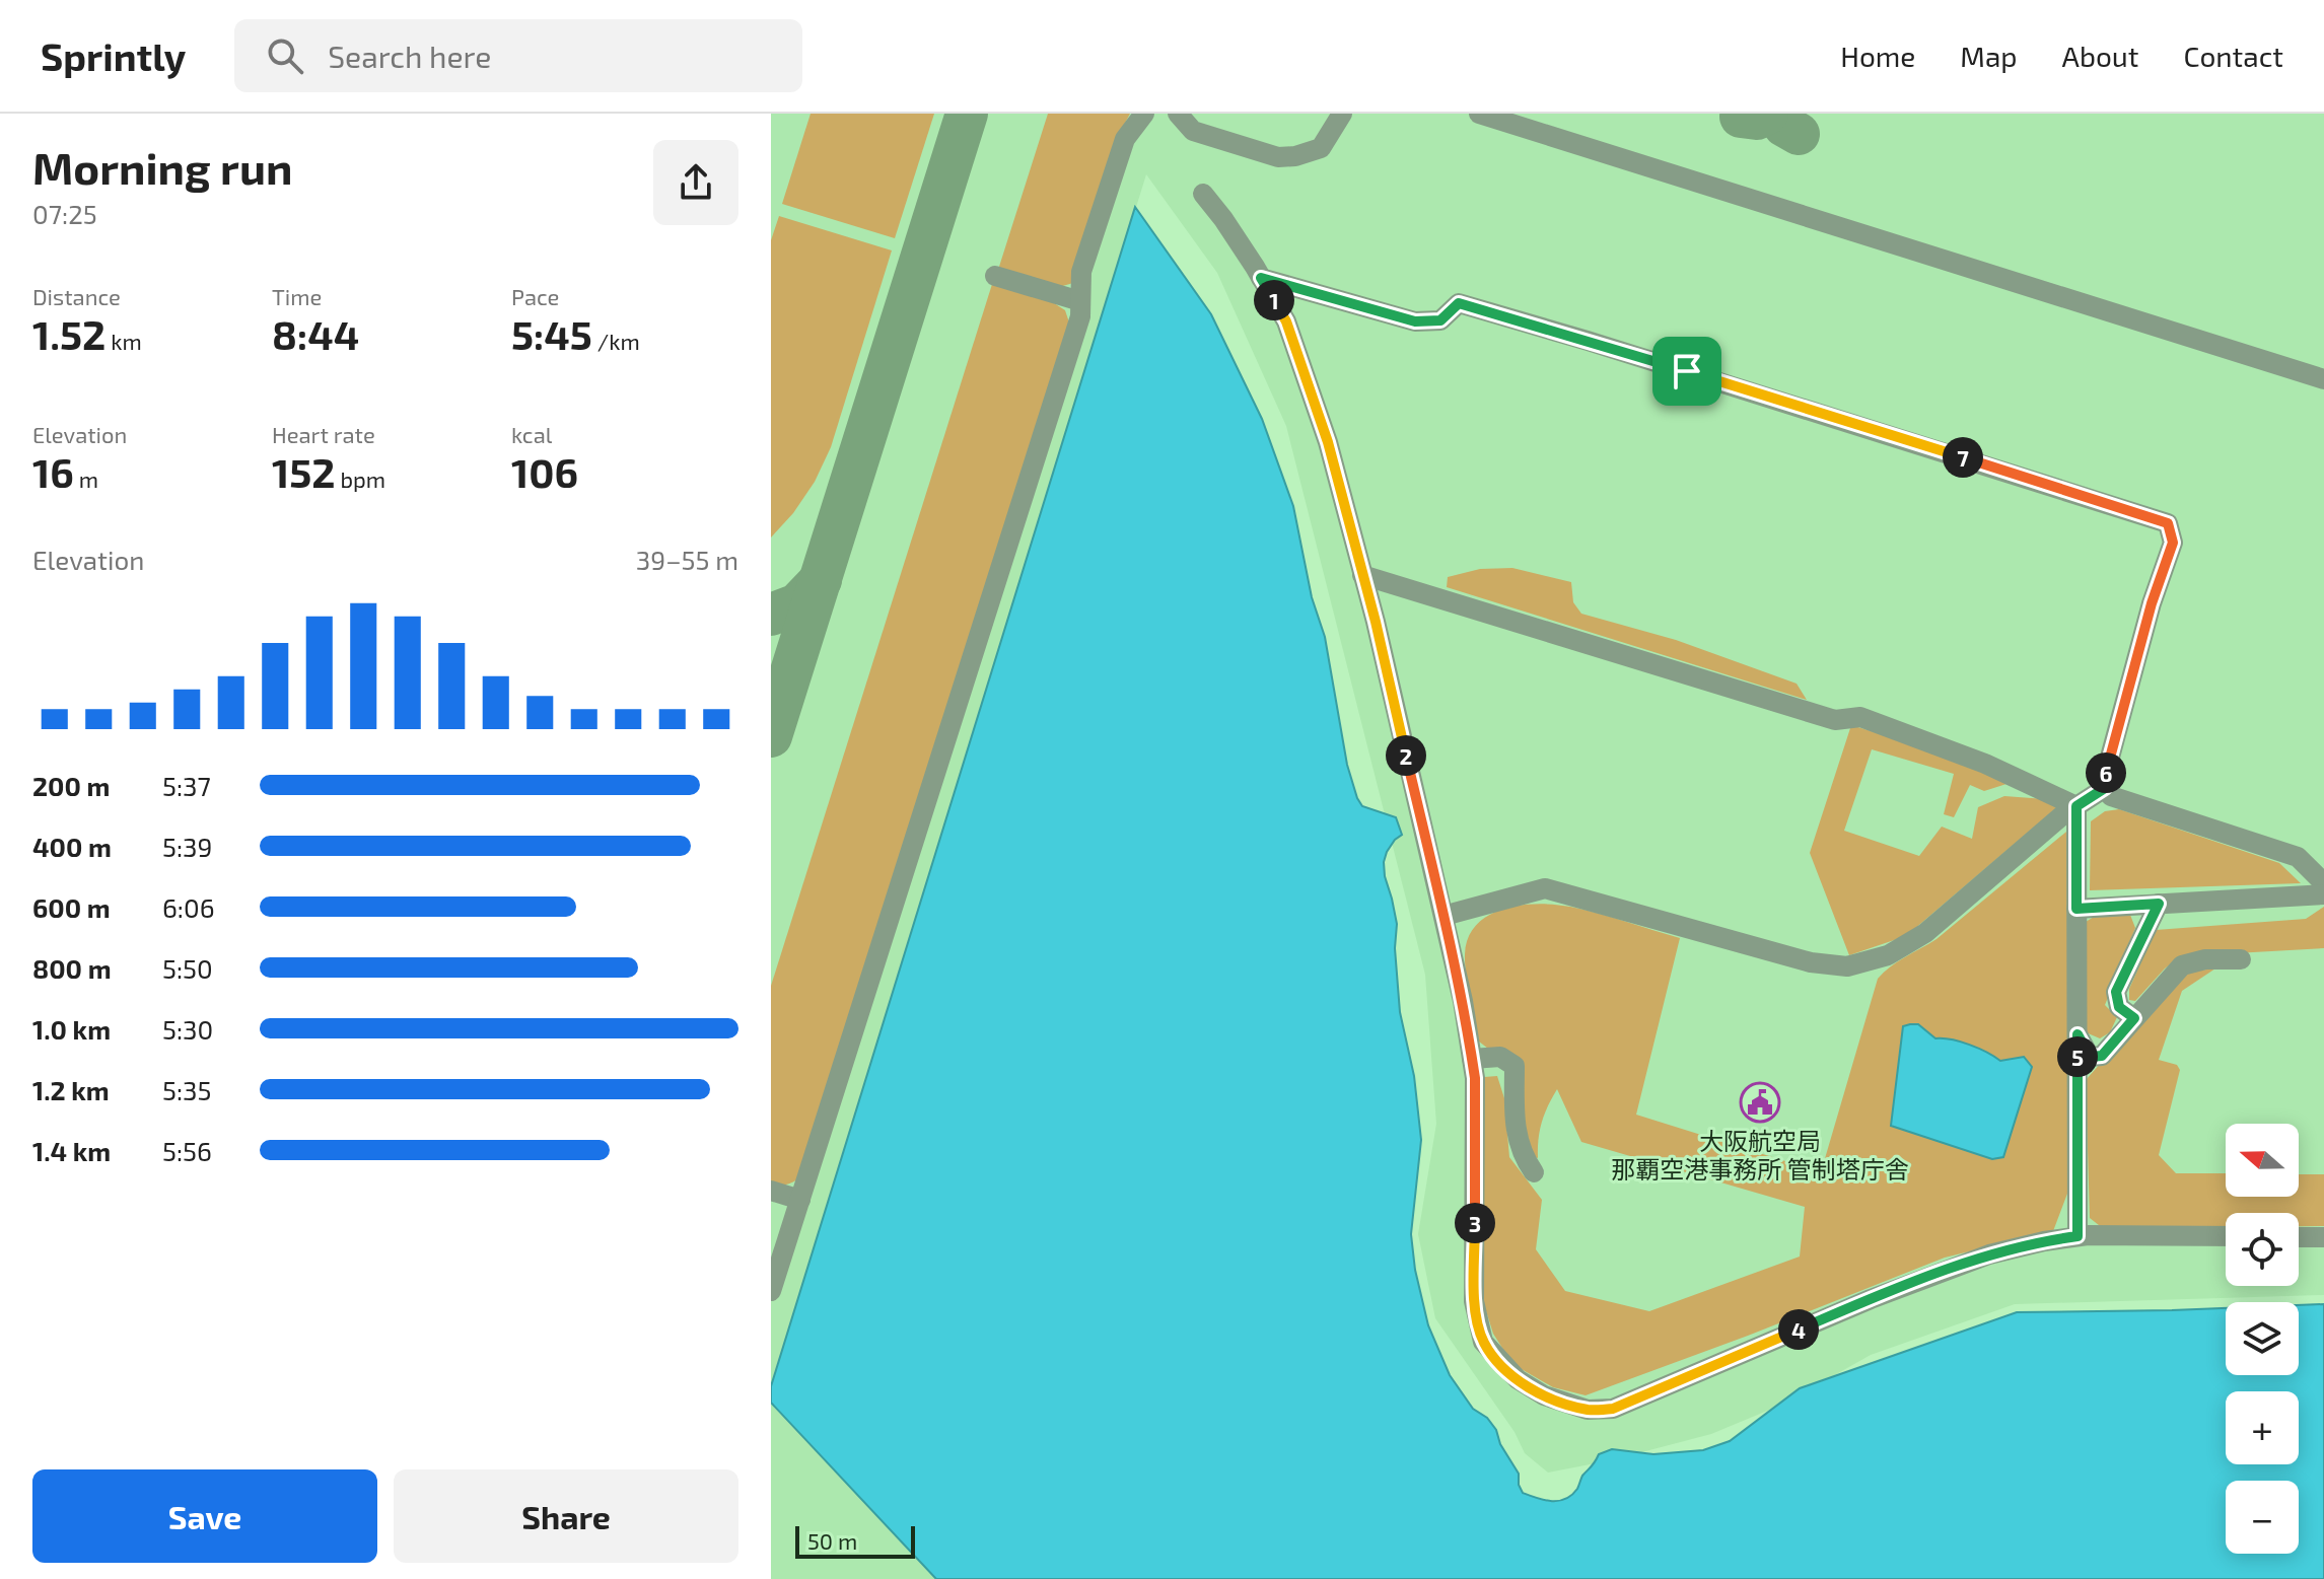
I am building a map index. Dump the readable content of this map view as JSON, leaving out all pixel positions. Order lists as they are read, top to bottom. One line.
{"places":{"public building":["大阪航空局 那覇空港事務所 管制塔庁舎"]},"scale_bar":"50 m","north":"left","page":{"header":"Sprintly","search":"Search here","nav":["Home","Map","About","Contact"],"heading":["Morning run","07:25"],"stats":[["Distance","1.52 km"],["Time","8:44"],["Pace","5:45 /km"],["Elevation","16 m"],["Heart rate","152 bpm"],["kcal","106"]],"pins":["1","7","2","6","5","3","4"],"chart":["Elevation","39–55 m"],"list":[{"name":"200 m","note":"5:37"},{"name":"400 m","note":"5:39"},{"name":"600 m","note":"6:06"},{"name":"800 m","note":"5:50"},{"name":"1.0 km","note":"5:30"},{"name":"1.2 km","note":"5:35"},{"name":"1.4 km","note":"5:56"}],"map_buttons":["+","−"],"buttons":["Save","Share"],"scale":"50 m"}}
